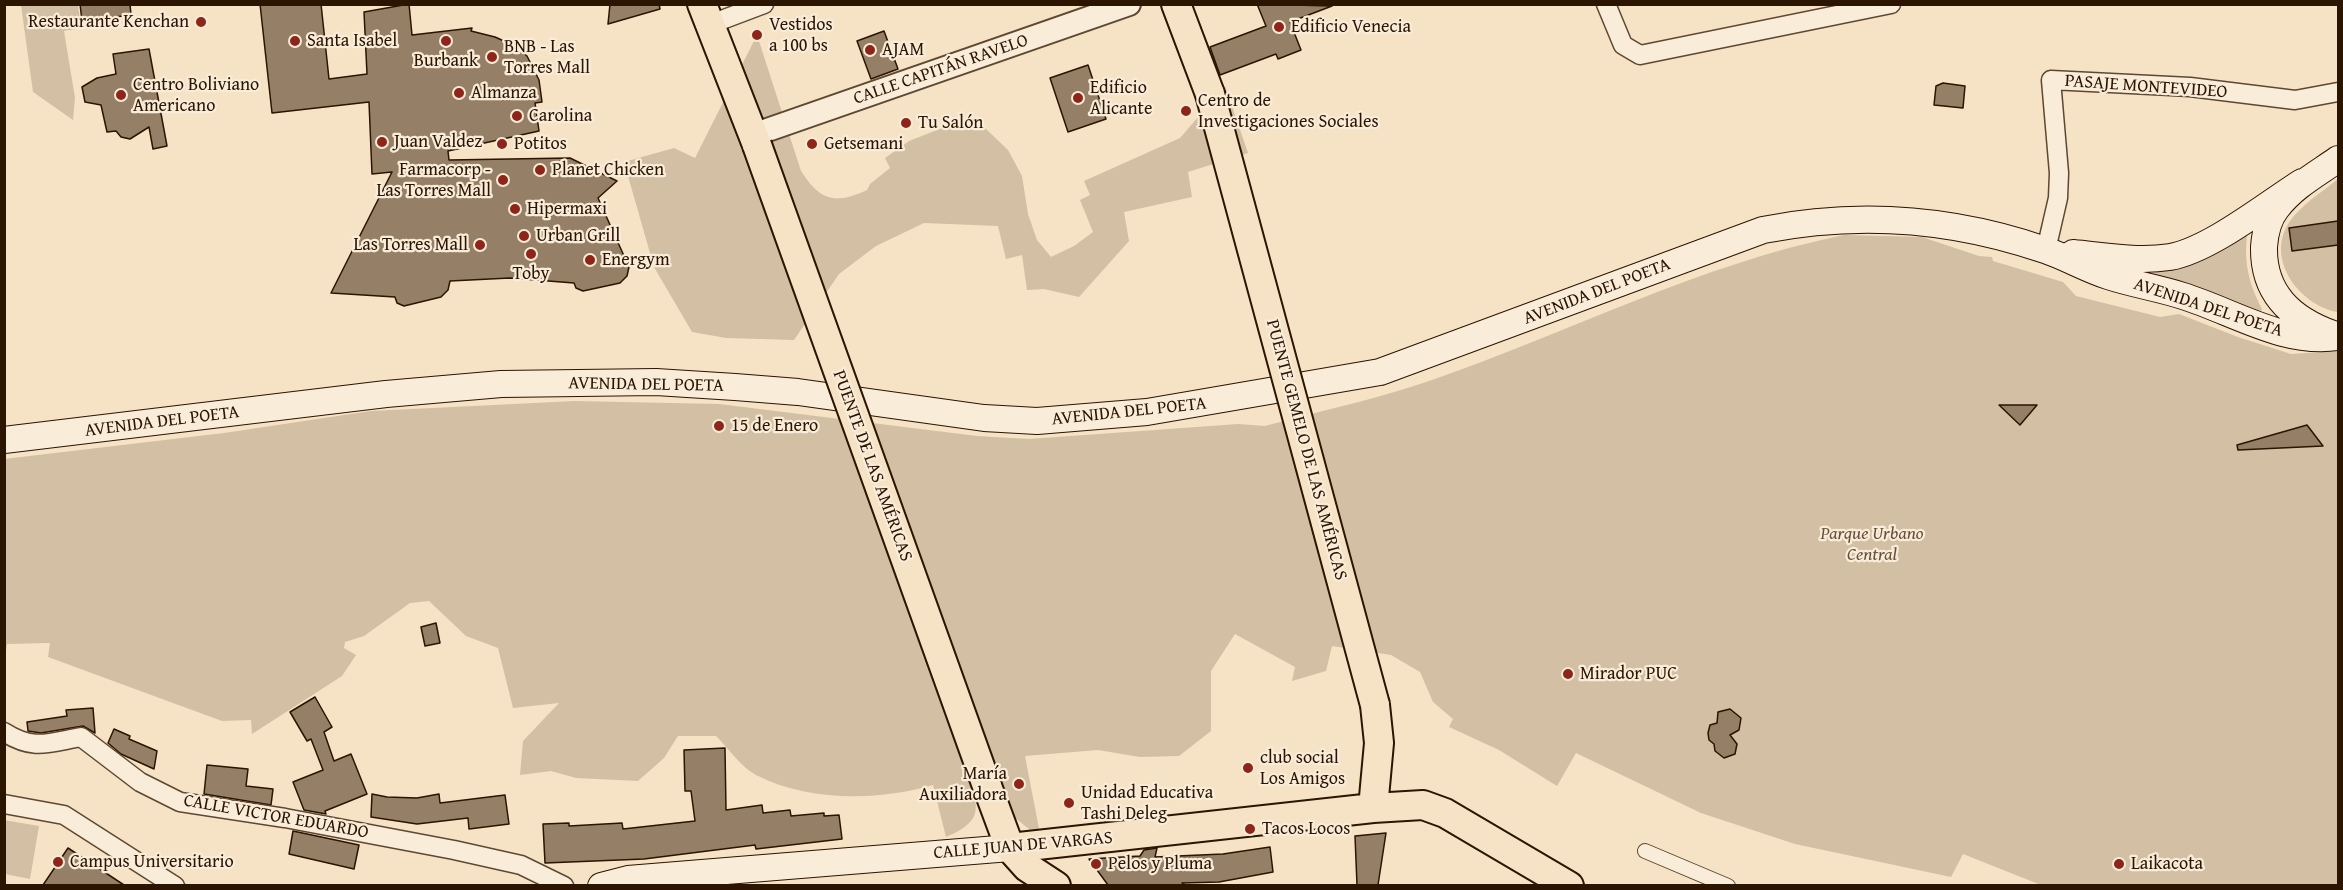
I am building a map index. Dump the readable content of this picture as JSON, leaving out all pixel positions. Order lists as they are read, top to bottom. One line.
{"streets":{"main road":["AVENIDA DEL POETA","PUENTE GEMELO DE LAS AMÉRICAS","PUENTE DE LAS AMÉRICAS","CALLE JUAN DE VARGAS"],"street":["CALLE CAPITÁN RAVELO","PASAJE MONTEVIDEO","CALLE VICTOR EDUARDO"]},"crossings":[["CALLE CAPITÁN RAVELO","PUENTE DE LAS AMÉRICAS"],["PASAJE MONTEVIDEO","AVENIDA DEL POETA"],["PUENTE GEMELO DE LAS AMÉRICAS","CALLE JUAN DE VARGAS"],["PUENTE DE LAS AMÉRICAS","CALLE JUAN DE VARGAS"]],"parks":["Parque Urbano Central"],"places":["Restaurante Kenchan","Edificio Venecia","Vestidos a 100 bs","Santa Isabel","Burbank","AJAM","BNB - Las Torres Mall","Almanza","Centro Boliviano Americano","Edificio Alicante","Centro de Investigaciones Sociales","Carolina","Tu Salón","Juan Valdez","Potitos","Getsemani","Planet Chicken","Farmacorp - Las Torres Mall","Hipermaxi","Urban Grill","Las Torres Mall","Toby","Energym","15 de Enero","Mirador PUC","club social Los Amigos","María Auxiliadora","Unidad Educativa Tashi Deleg","Tacos Locos","Campus Universitario","Pelos y Pluma","Laikacota"]}
